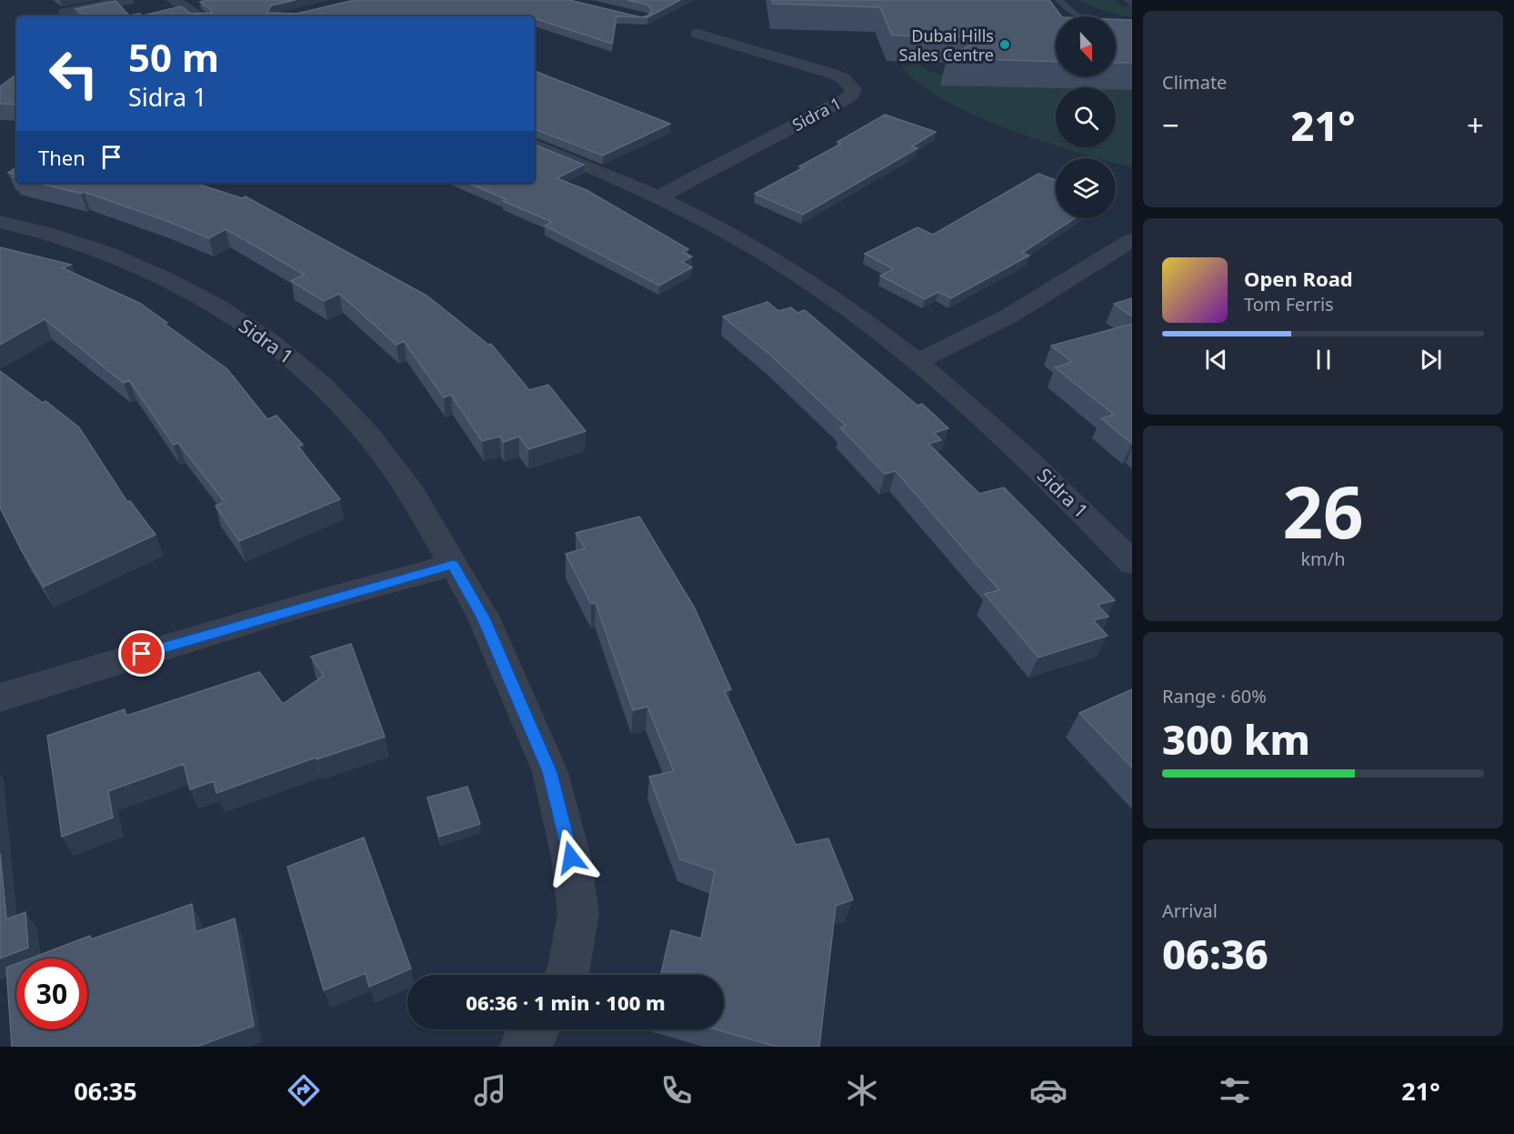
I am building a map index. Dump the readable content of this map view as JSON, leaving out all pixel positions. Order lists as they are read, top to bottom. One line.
{"streets":{"street":["Sidra 1"]},"places":["Dubai Hills Sales Centre"],"north":"bottom","page":{"tile":["Climate",["26","km/h"],["Range · 60%","300 km"],["Arrival","06:36"]],"turn":["50 m","Sidra 1"],"heat":["−","21°","+"],"then":"Then","song":["Open Road","Tom Ferris"],"limit":"30","trip":"06:36 · 1 min · 100 m","tabs":["06:35","21°"]}}
